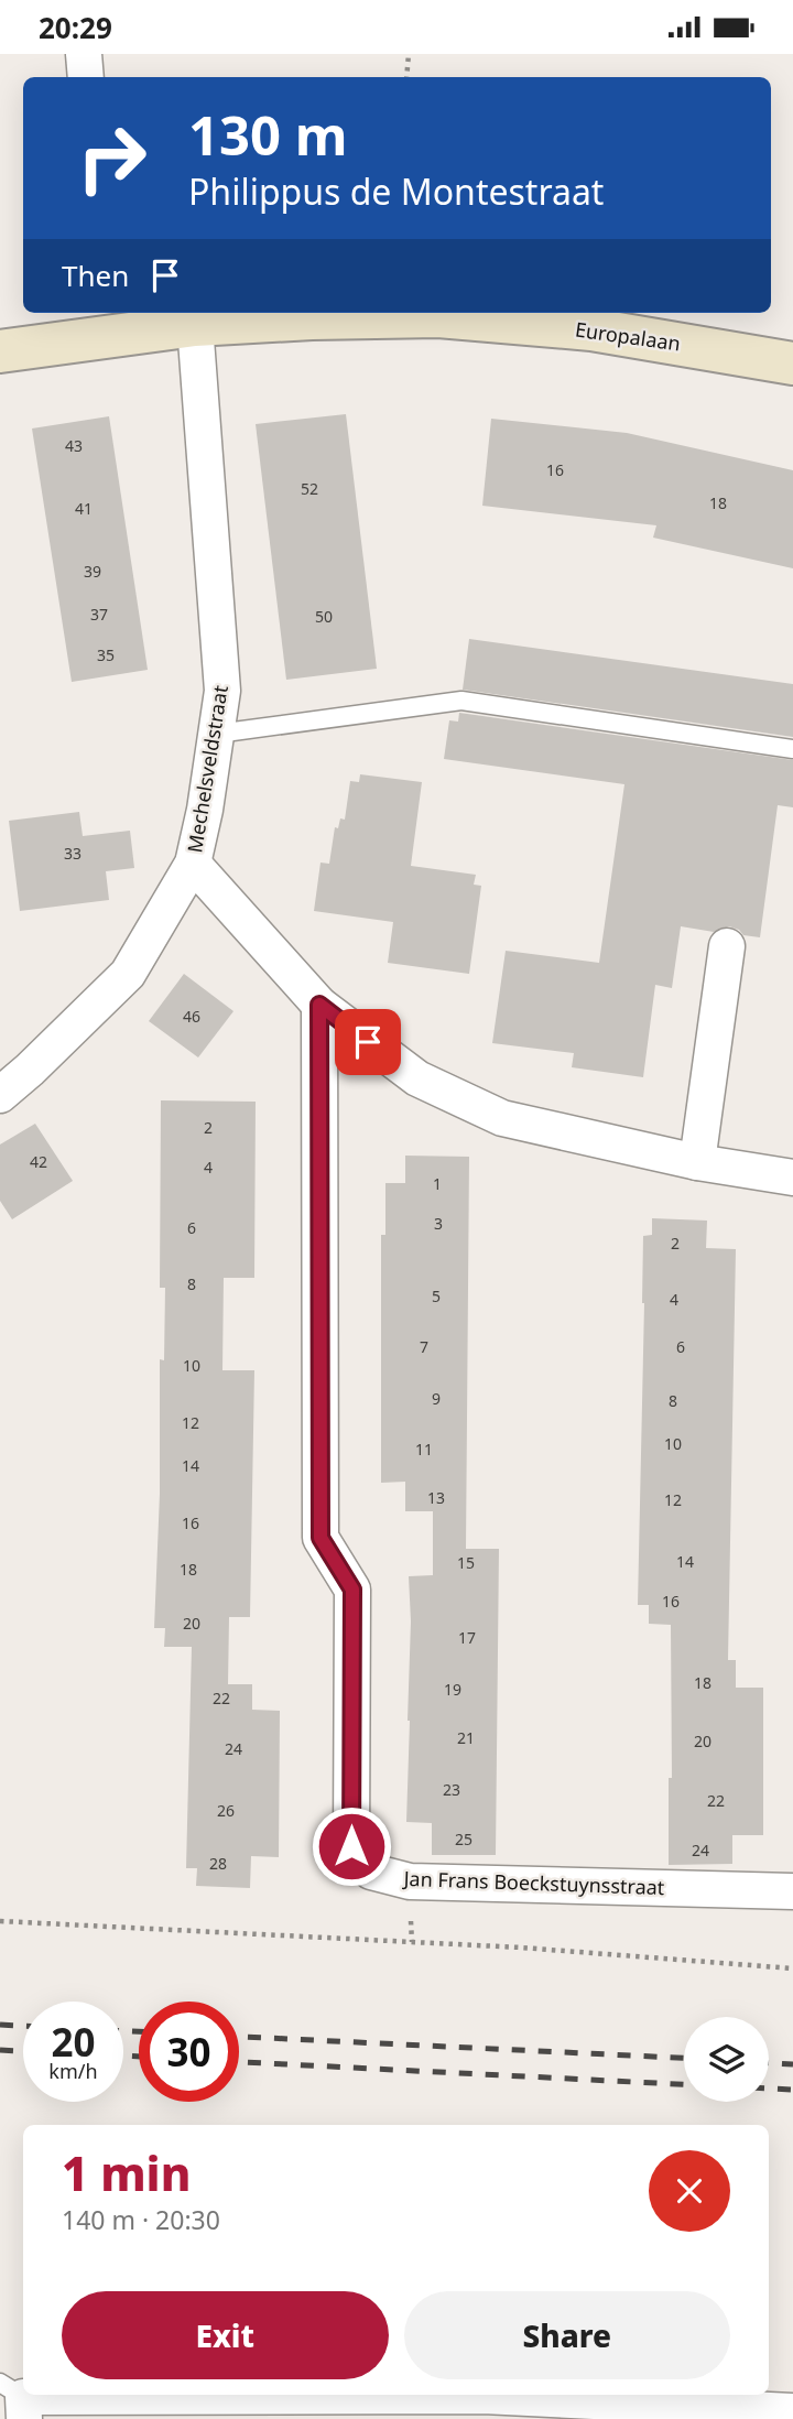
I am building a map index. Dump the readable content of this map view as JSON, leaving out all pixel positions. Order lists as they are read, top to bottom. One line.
{"streets":{"street":["Europalaan","Mechelsveldstraat","Jan Frans Boeckstuynsstraat"]},"crossings":[["Europalaan","Mechelsveldstraat"]],"house_numbers":["43","16","52","18","41","39","37","50","35","33","46","2","42","4","1","3","6","2","8","5","4","7","6","10","9","8","12","10","11","14","13","12","16","14","15","18","16","20","17","18","19","22","21","20","24","23","22","26","25","24","28"],"page":{"status":"20:29","turn":["130 m","Philippus de Montestraat"],"then":"Then","speed":"20 km/h","limit":"30","heading":["1 min","140 m · 20:30"],"buttons":["Exit","Share"]}}
